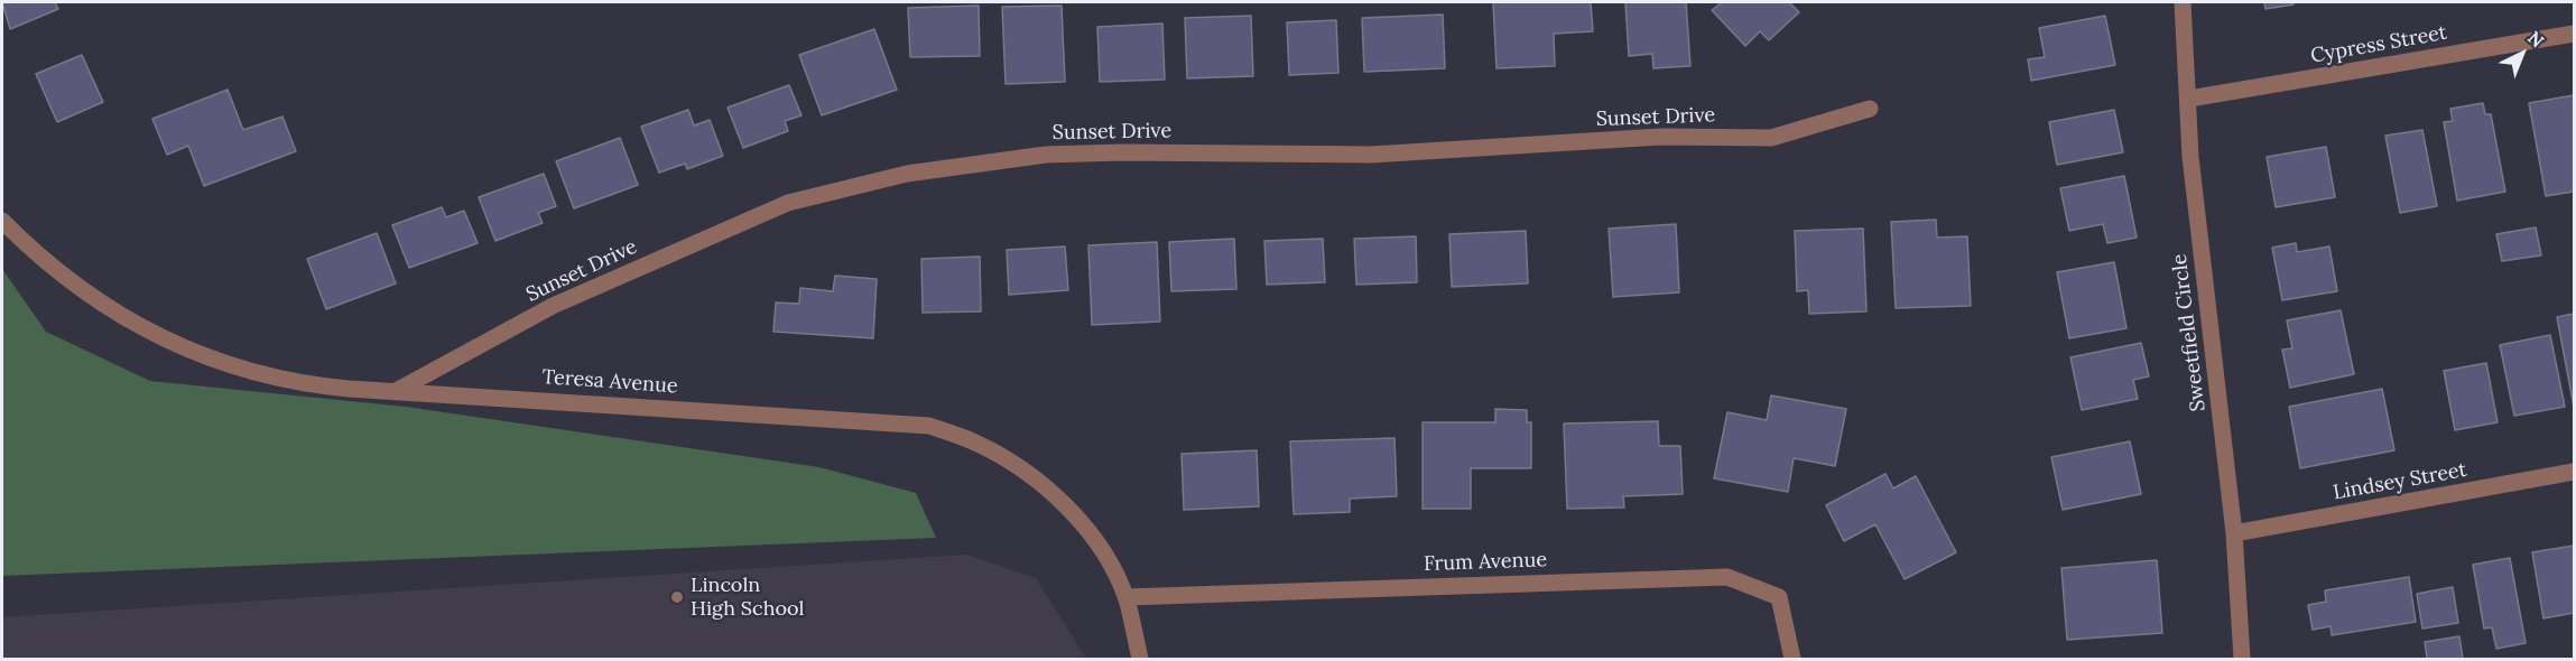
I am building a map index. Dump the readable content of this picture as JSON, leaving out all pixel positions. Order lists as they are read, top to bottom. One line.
{"streets":{"street":["Cypress Street","Sunset Drive","Sweetfield Circle","Teresa Avenue","Lindsey Street","Frum Avenue"]},"crossings":[["Cypress Street","Sweetfield Circle"],["Sunset Drive","Teresa Avenue"],["Sweetfield Circle","Lindsey Street"],["Teresa Avenue","Frum Avenue"]],"places":["Lincoln High School"],"north":"top right"}
